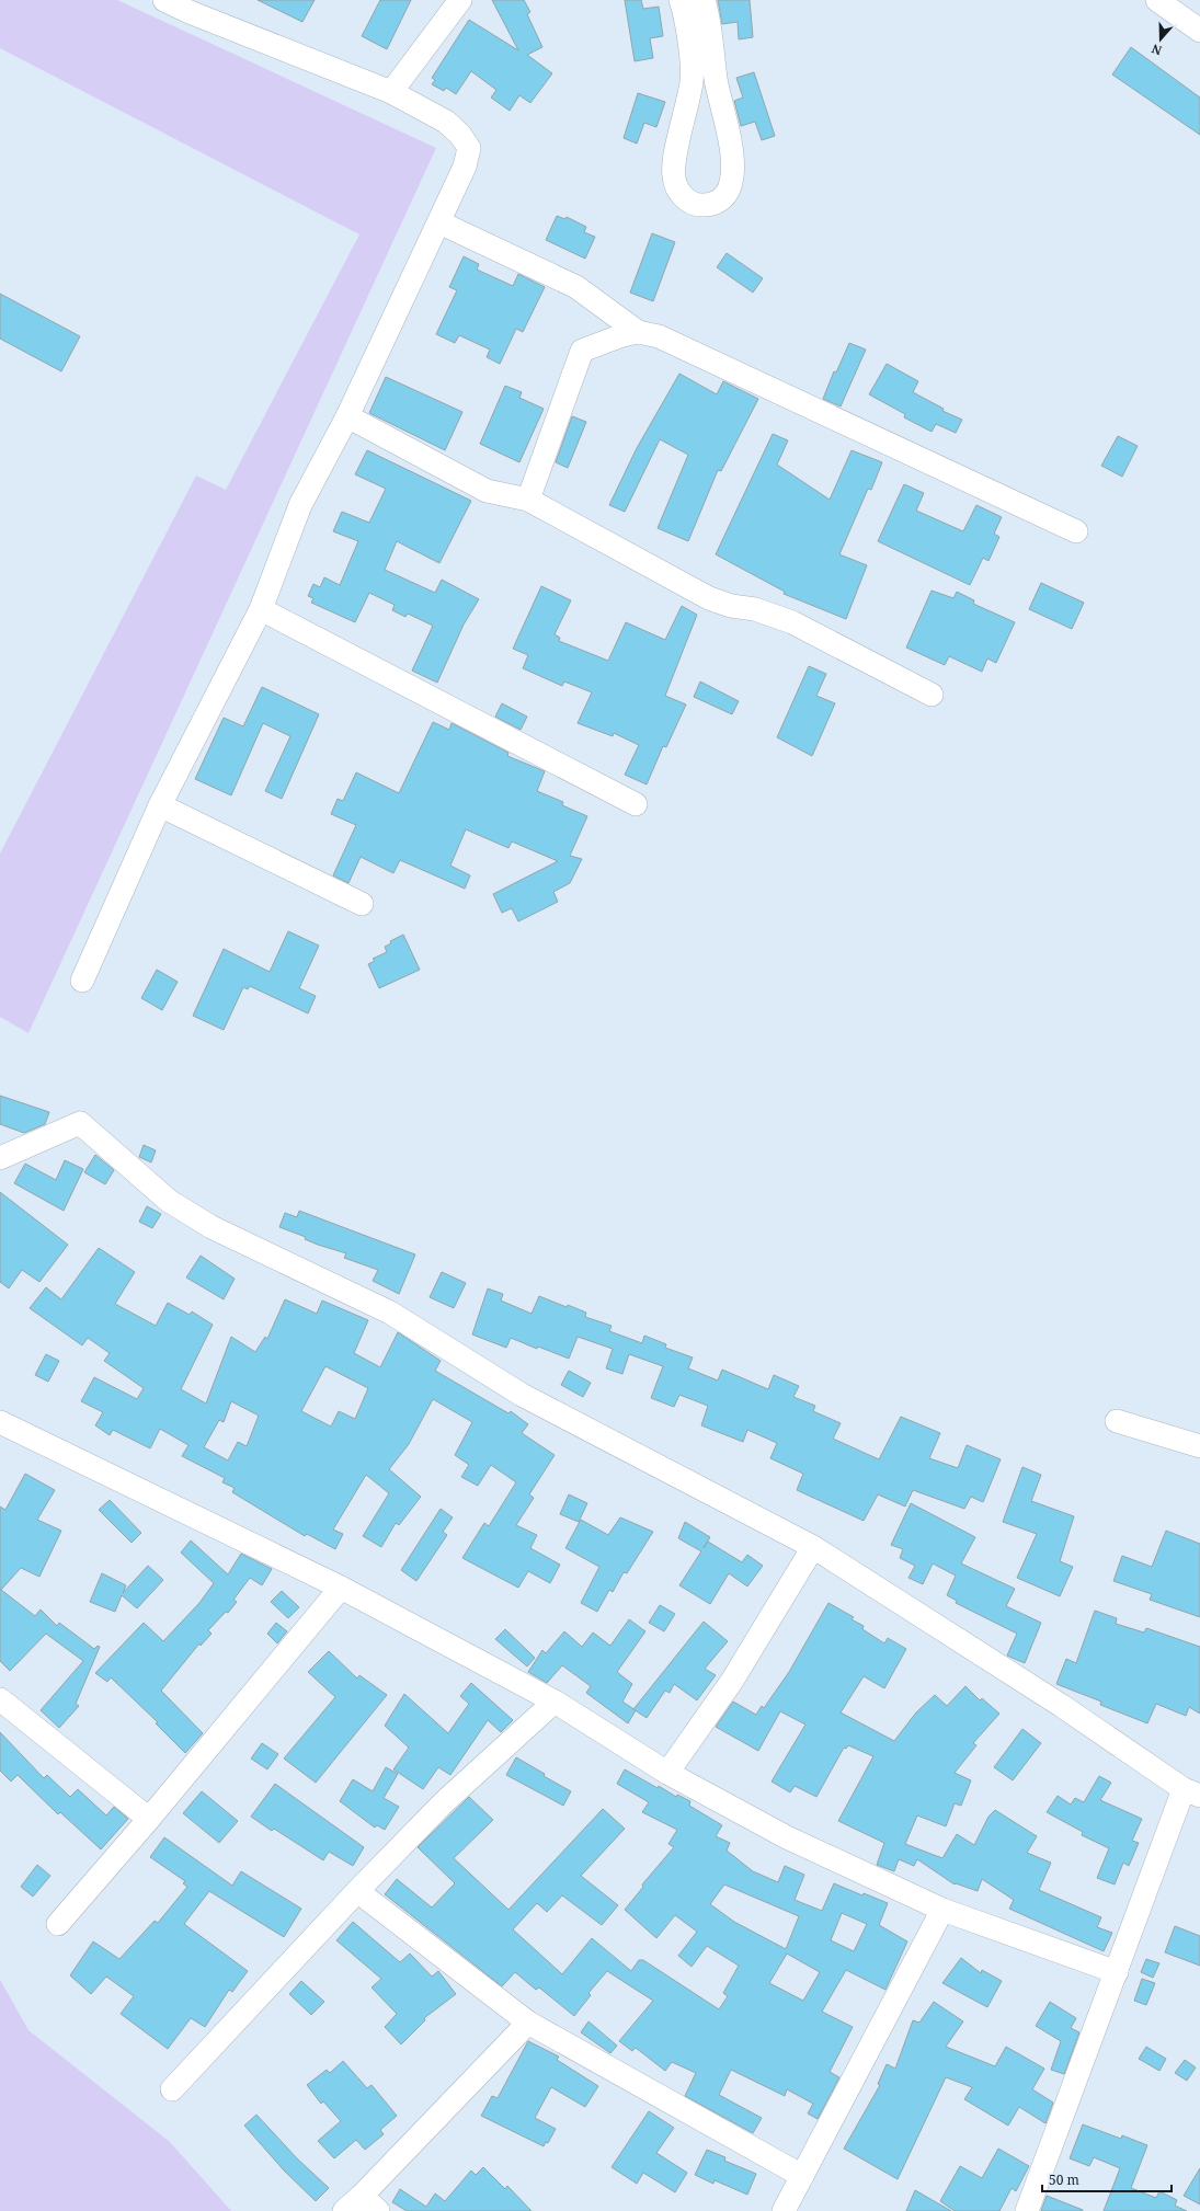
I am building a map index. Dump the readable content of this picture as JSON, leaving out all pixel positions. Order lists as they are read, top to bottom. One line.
{"scale_bar":"50 m","north":"bottom"}
